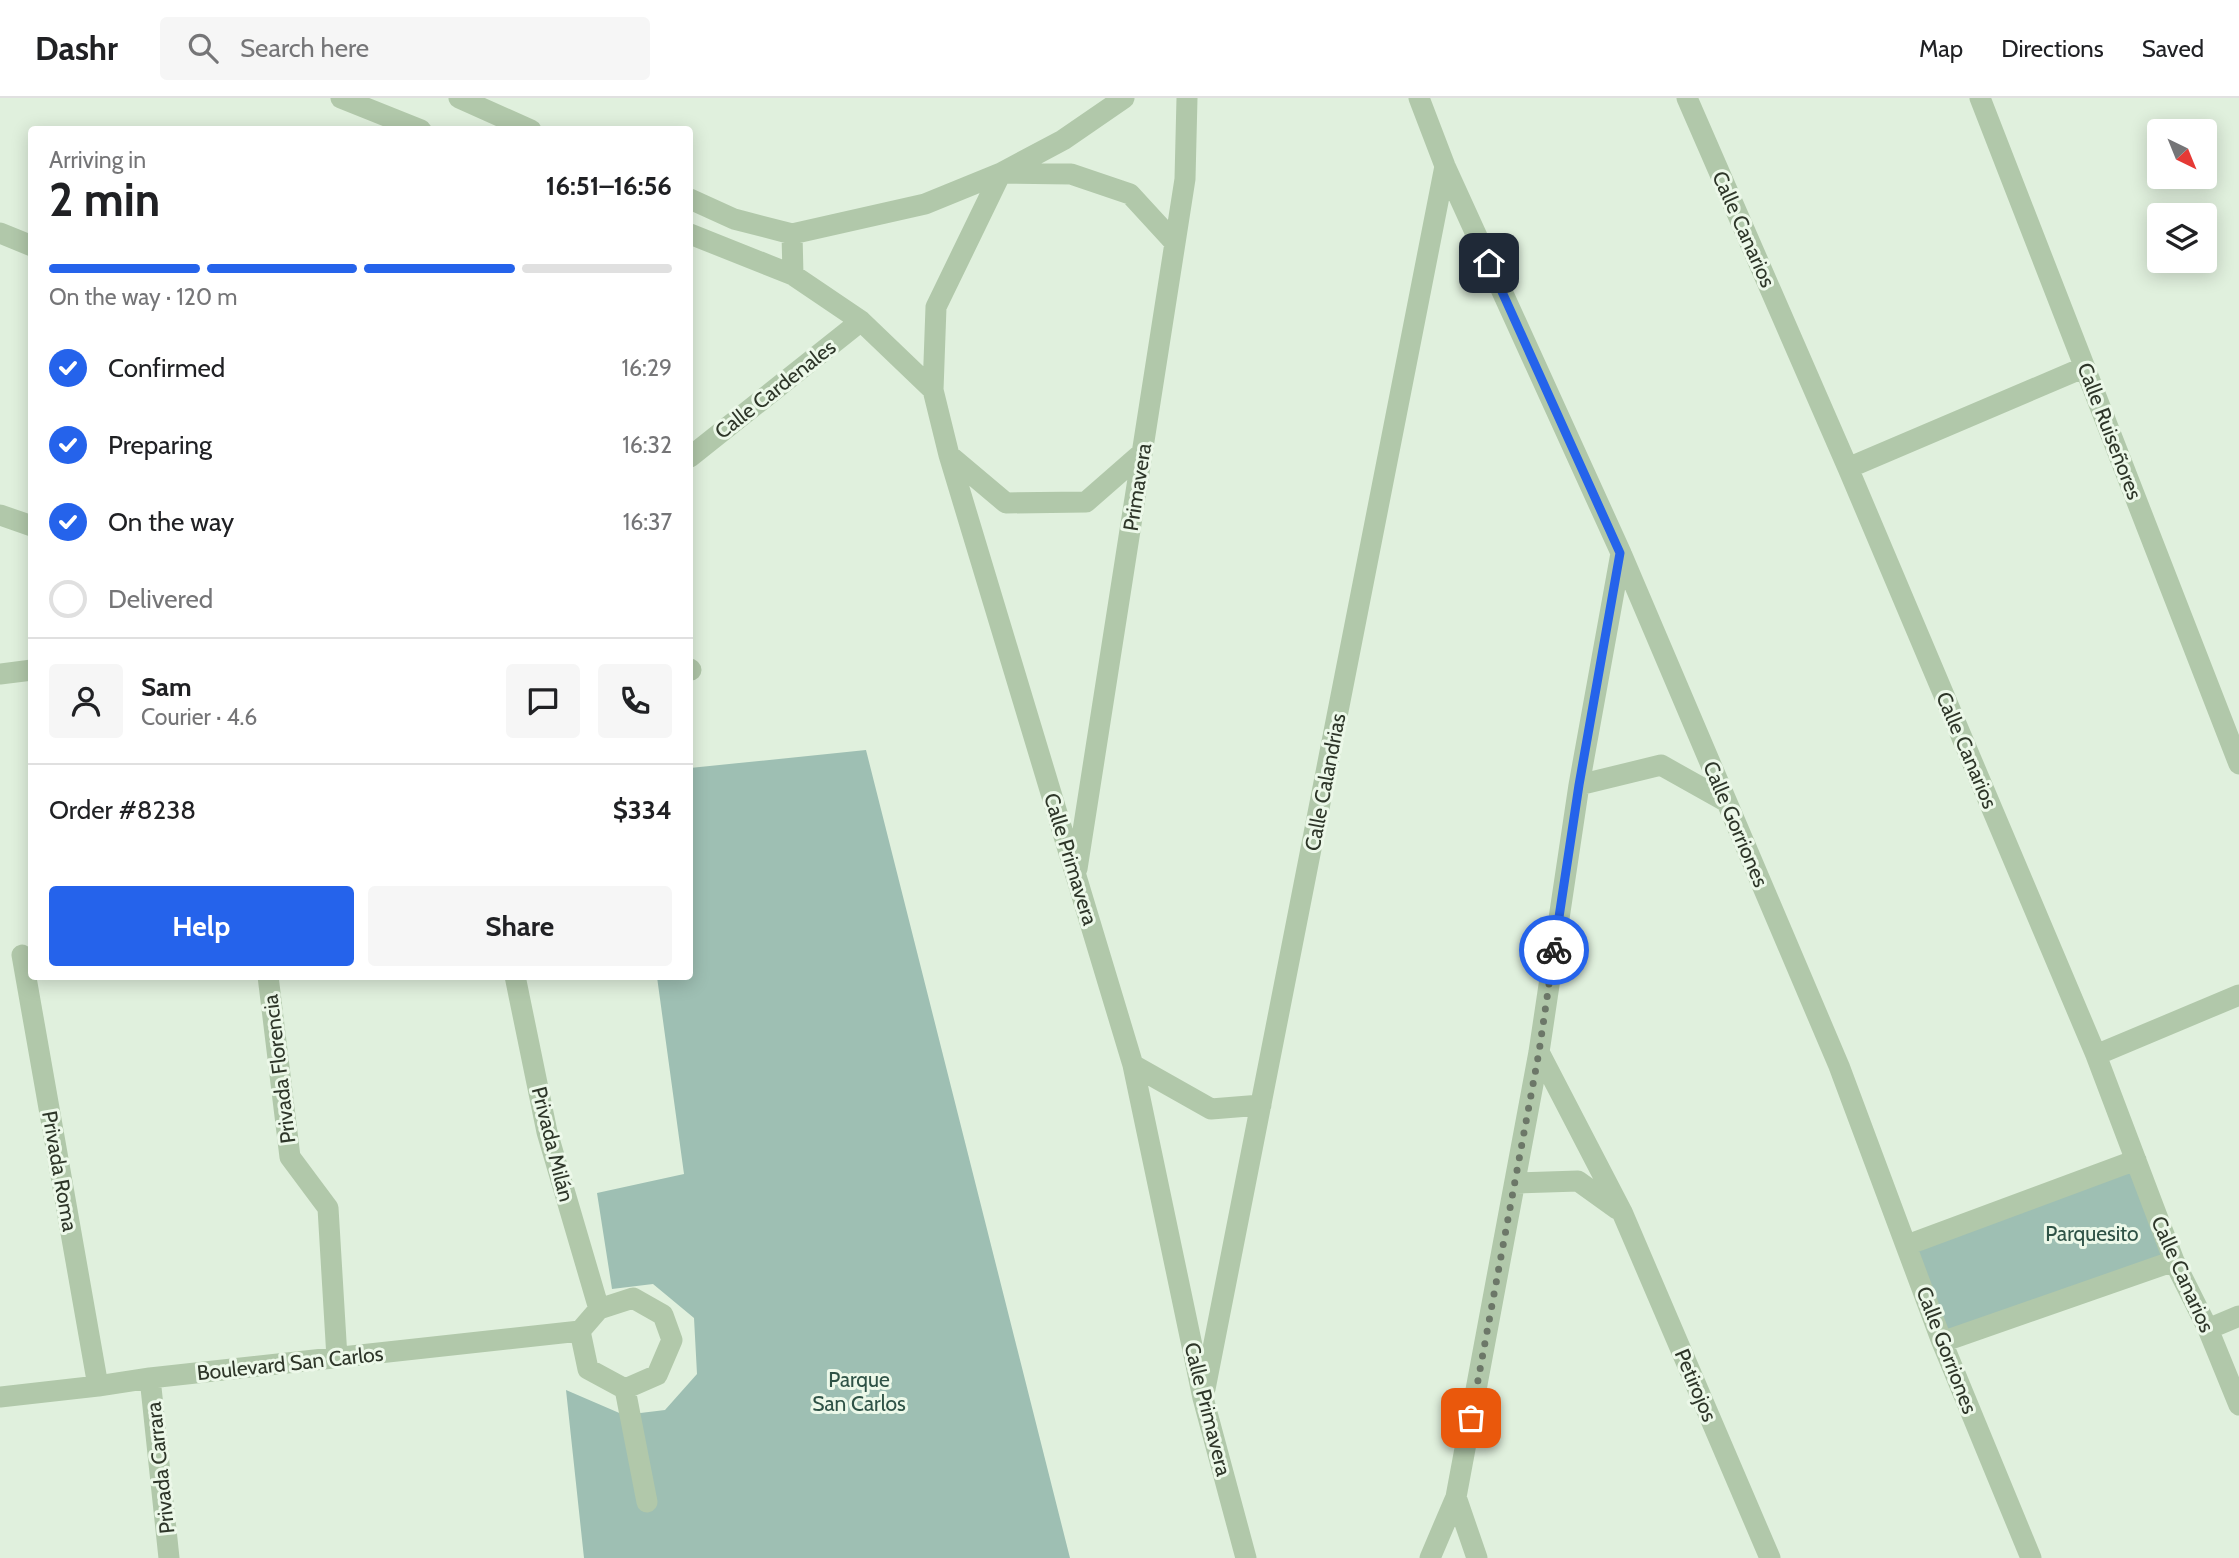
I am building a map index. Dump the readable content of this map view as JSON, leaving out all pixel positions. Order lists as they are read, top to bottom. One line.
{"streets":{"street":["Calle Canarios","Calle Cardenales","Calle Ruiseñores","Primavera","Calle Calandrias","Calle Gorriones","Calle Primavera","Privada Florencia","Privada Milán","Privada Roma","Boulevard San Carlos","Petirojos","Privada Carrara"]},"crossings":[["Primavera","Calle Primavera"],["Calle Calandrias","Calle Gorriones"],["Calle Calandrias","Calle Primavera"],["Privada Florencia","Boulevard San Carlos"],["Privada Milán","Boulevard San Carlos"],["Privada Roma","Boulevard San Carlos"],["Boulevard San Carlos","Privada Carrara"]],"parks":["Parquesito","Parque San Carlos"],"north":"bottom right","page":{"header":"Dashr","search":"Search here","nav":["Map","Directions","Saved"],"heading":["2 min","Arriving in","16:51–16:56"],"panel":["Sam","Courier · 4.6","Order #8238","$334"],"bar":"On the way · 120 m","list":[["Confirmed","16:29"],["Preparing","16:32"],["On the way","16:37"],"Delivered"],"buttons":["Help","Share"]}}
